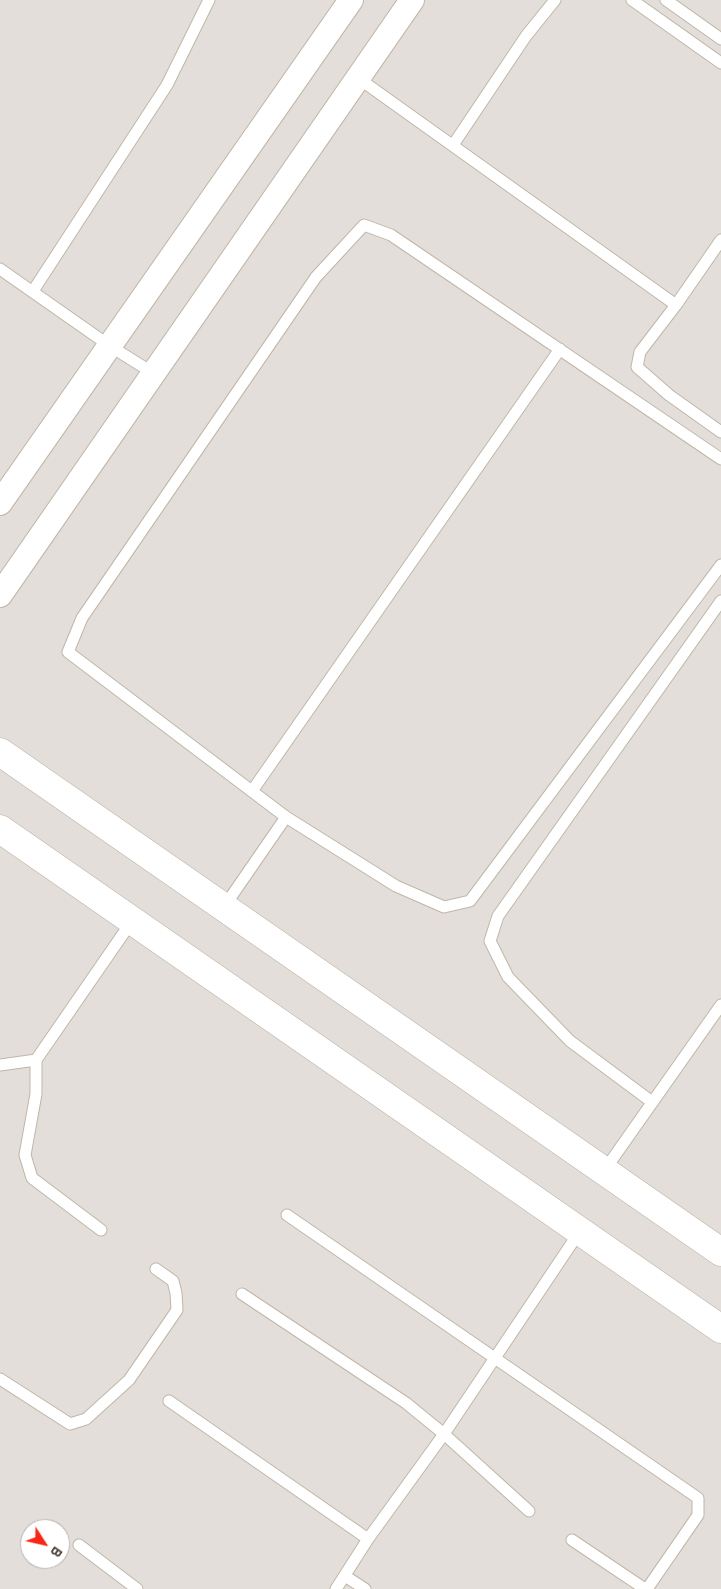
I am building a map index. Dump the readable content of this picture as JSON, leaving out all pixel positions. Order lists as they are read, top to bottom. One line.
{"north":"bottom right"}
